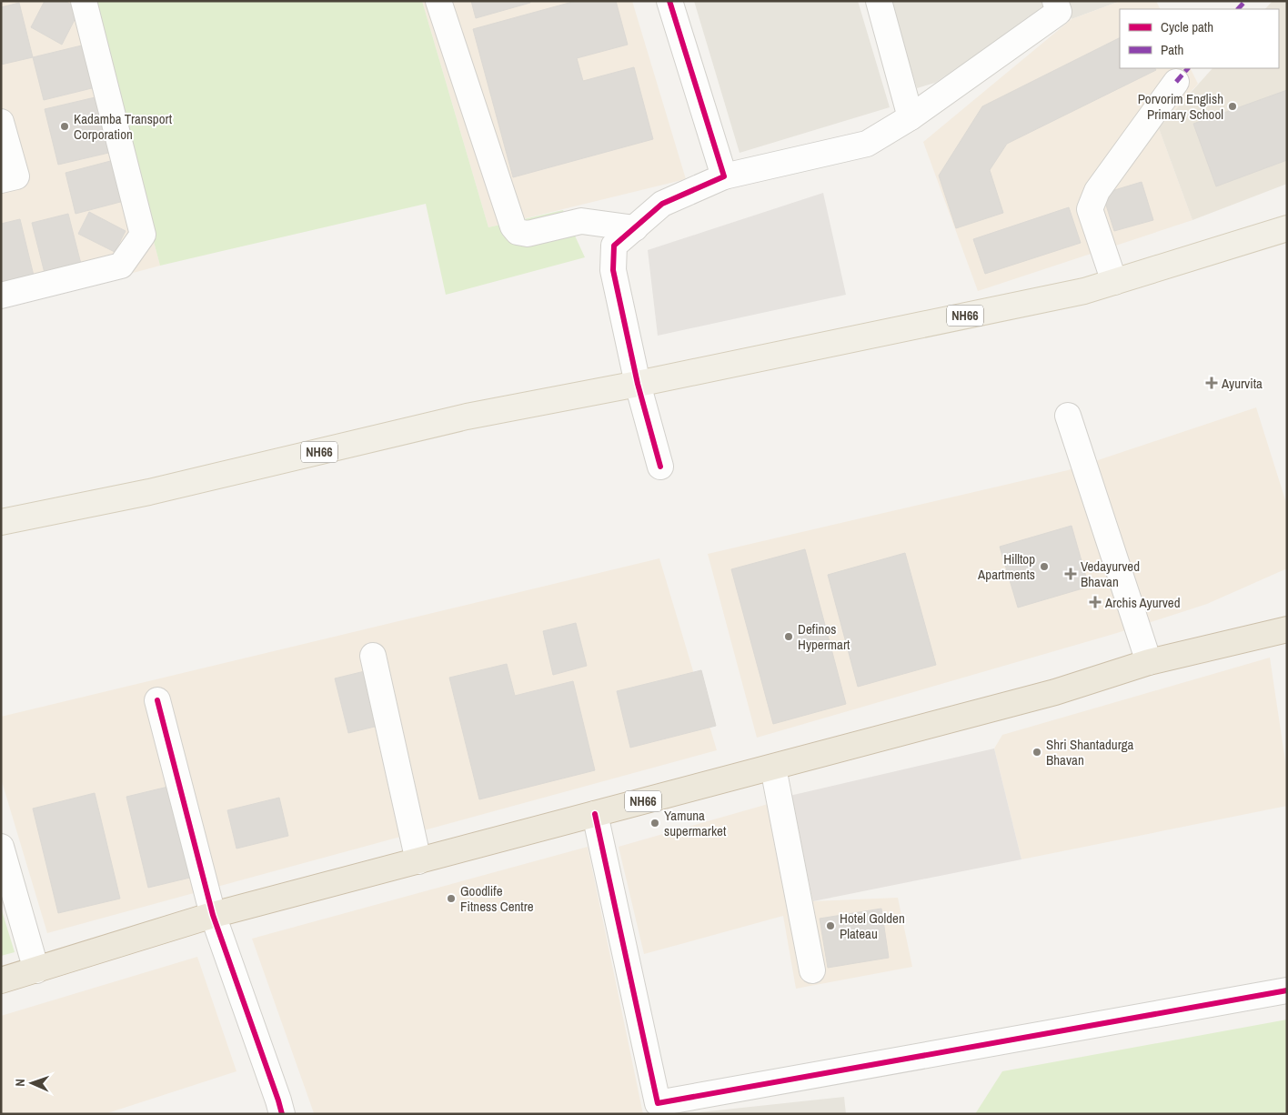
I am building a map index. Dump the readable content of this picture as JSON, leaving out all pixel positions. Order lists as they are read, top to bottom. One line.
{"streets":{"highway":["NH66"]},"places":{"other":["Porvorim English Primary School","Kadamba Transport Corporation","Hilltop Apartments","Definos Hypermart","Shri Shantadurga Bhavan","Yamuna supermarket","Goodlife Fitness Centre","Hotel Golden Plateau"],"health":["Ayurvita","Vedayurved Bhavan","Archis Ayurved"]},"legend":["Cycle path","Path"],"north":"left"}
